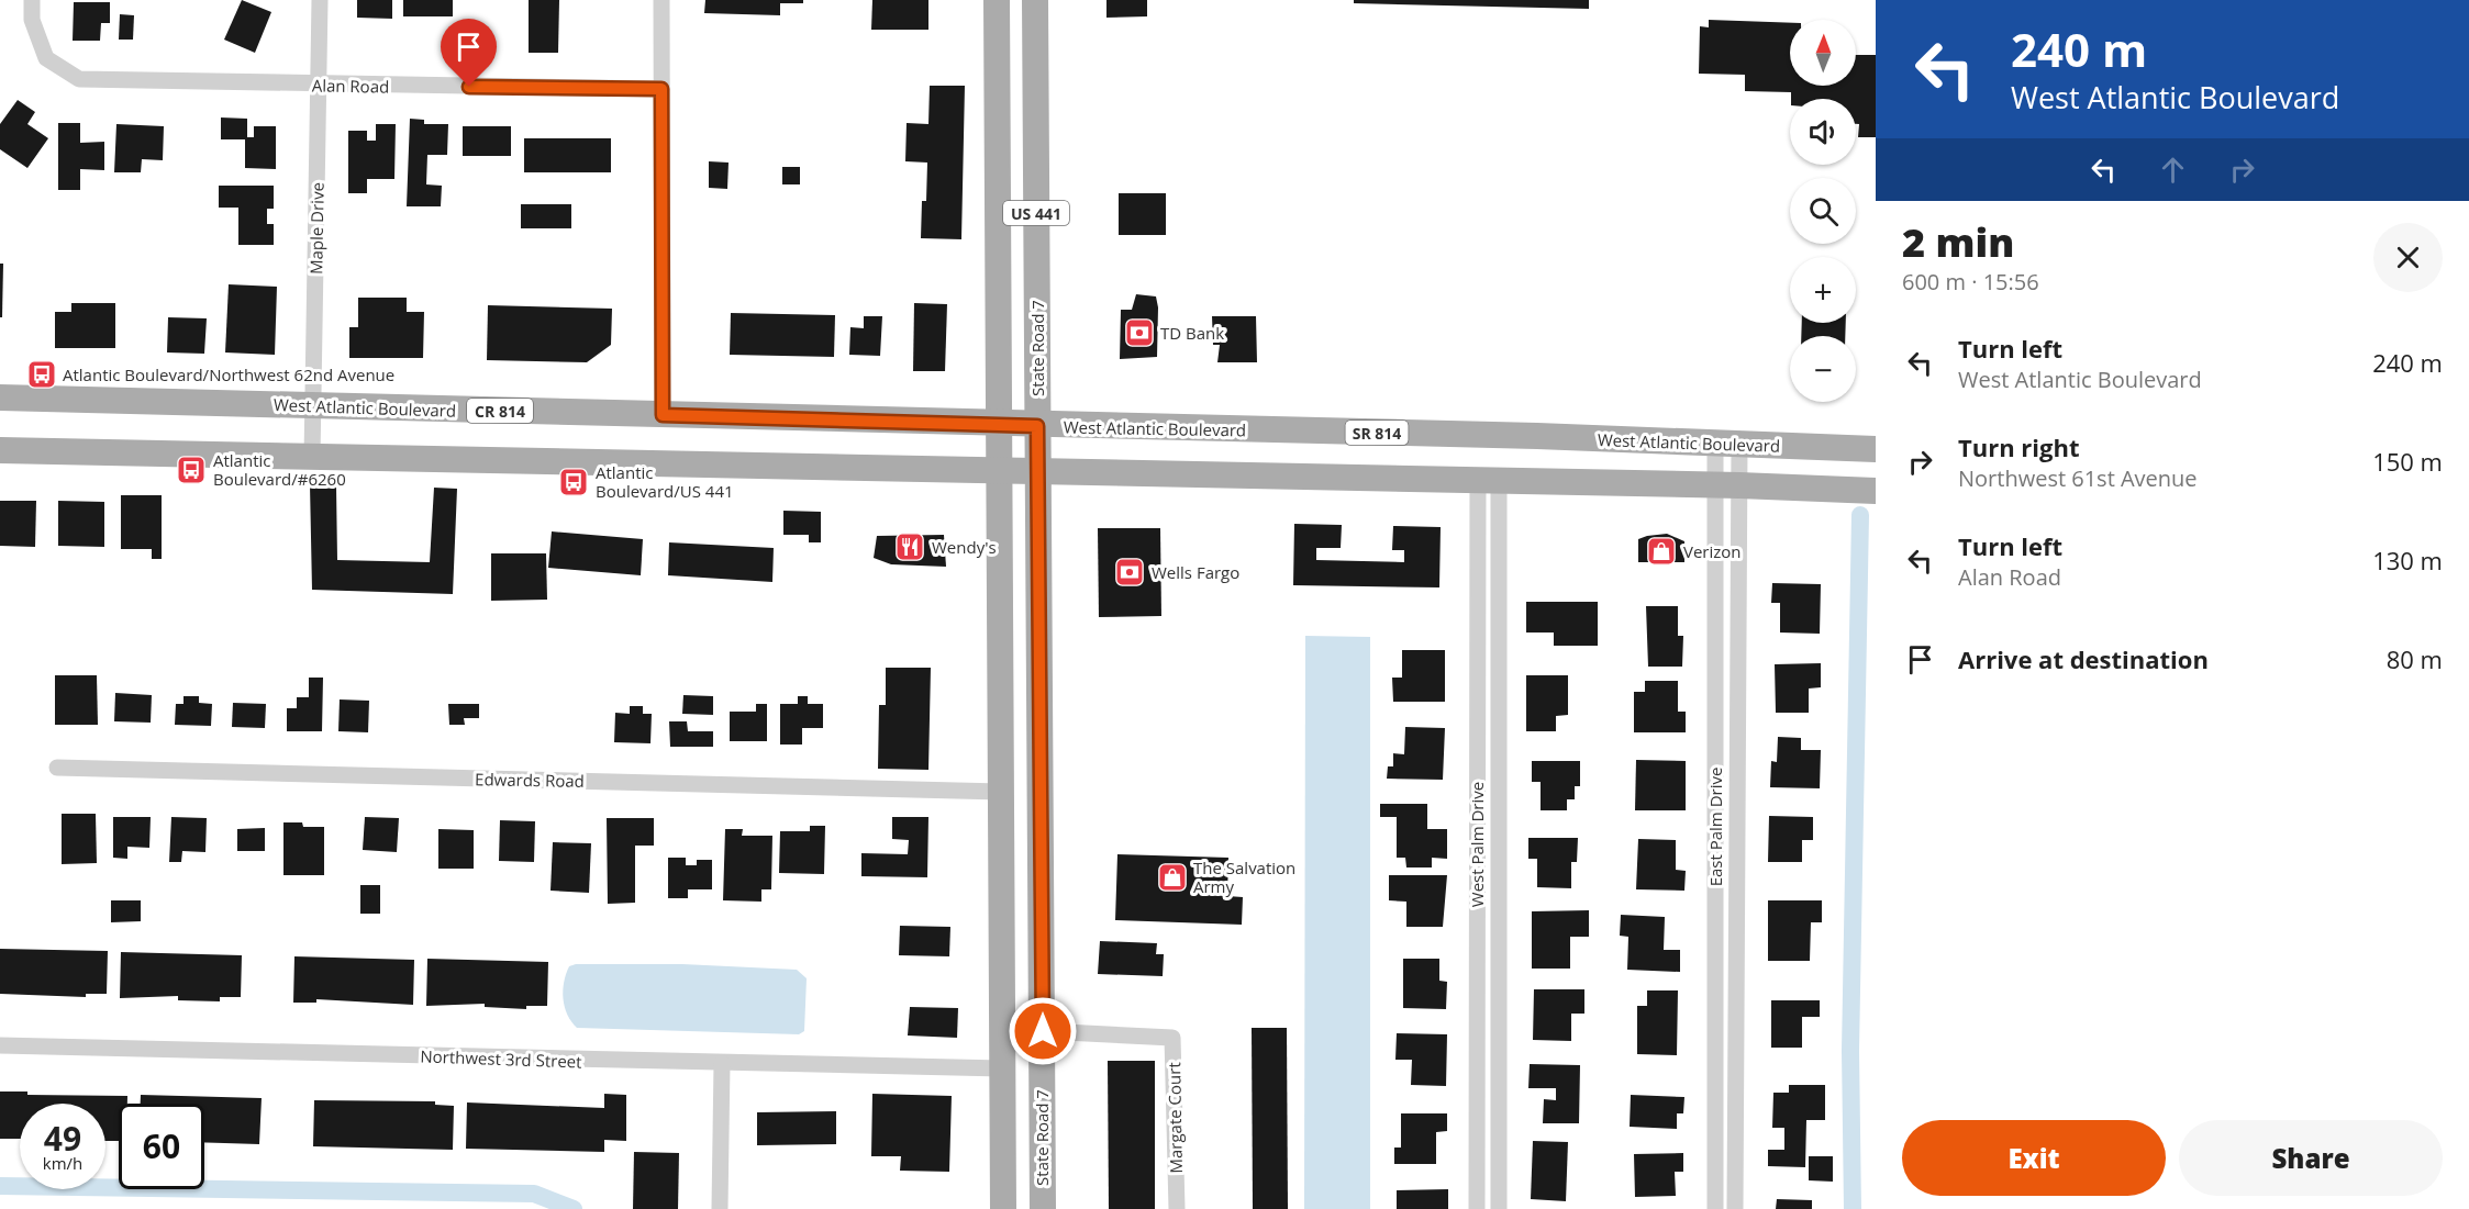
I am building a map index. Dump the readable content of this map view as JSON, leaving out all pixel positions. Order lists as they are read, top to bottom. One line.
{"streets":{"main road":["US 441","State Road 7","West Atlantic Boulevard","CR 814","SR 814"],"street":["Alan Road","Maple Drive","Edwards Road","East Palm Drive","West Palm Drive","Northwest 3rd Street","Margate Court"]},"crossings":[["Alan Road","Maple Drive"],["US 441","West Atlantic Boulevard"],["US 441","Edwards Road"],["US 441","Northwest 3rd Street"],["Maple Drive","West Atlantic Boulevard"],["State Road 7","West Atlantic Boulevard"],["State Road 7","Margate Court"],["West Atlantic Boulevard","East Palm Drive"]],"places":{"bank":["TD Bank","Wells Fargo"],"bus stop":["Atlantic Boulevard/Northwest 62nd Avenue","Atlantic Boulevard/#6260","Atlantic Boulevard/US 441"],"restaurant":["Wendy's"],"shop":["Verizon","The Salvation Army"]},"north":"top","page":{"turn":["240 m","West Atlantic Boulevard"],"map_buttons":["+","−"],"heading":["2 min","600 m · 15:56"],"list":[{"name":"Turn left","note":"West Atlantic Boulevard","value":"240 m"},{"name":"Turn right","note":"Northwest 61st Avenue","value":"150 m"},{"name":"Turn left","note":"Alan Road","value":"130 m"},{"name":"Arrive at destination","value":"80 m"}],"speed":"49 km/h","limit":"60","buttons":["Exit","Share"]}}
